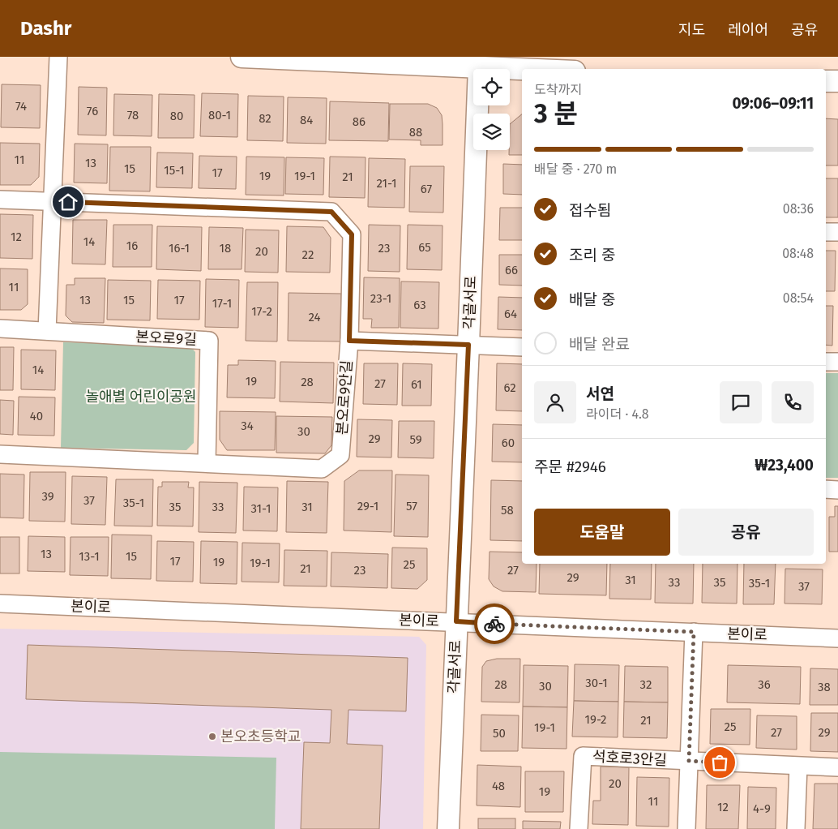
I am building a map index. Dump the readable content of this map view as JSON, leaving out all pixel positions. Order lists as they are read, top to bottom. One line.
{"streets":{"street":["각골서로","본오로9길","본오로9안길","본이로","석호로3안길"]},"crossings":[["각골서로","본이로"],["본오로9길","본오로9안길"]],"parks":["놀애별 어린이공원"],"places":["본오초등학교"],"house_numbers":["74","76","78","80-1","80","82","84","86","88","11","13","15","15-1","17","19","19-1","21","21-1","67","12","14","16","65","16-1","18","23","20","22","66","11","23-1","13","15","17","17-1","63","17-2","64","24","14","19","28","27","61","62","40","34","30","29","59","60","39","37","35-1","29-1","57","35","33","31","31-1","58","13","13-1","15","17","19","19-1","25","21","23","27","29","31","33","35","35-1","37","30-1","28","32","36","30","38","19-2","21","25","19-1","27","29","50","20","48","19","11","12","4-9"],"page":{"header":"Dashr","nav":["지도","레이어","공유"],"heading":["3 분","도착까지","09:06–09:11"],"panel":["서연","라이더 · 4.8","주문 #2946","₩23,400"],"bar":"배달 중 · 270 m","list":[["접수됨","08:36"],["조리 중","08:48"],["배달 중","08:54"],"배달 완료"],"buttons":["도움말","공유"]}}
